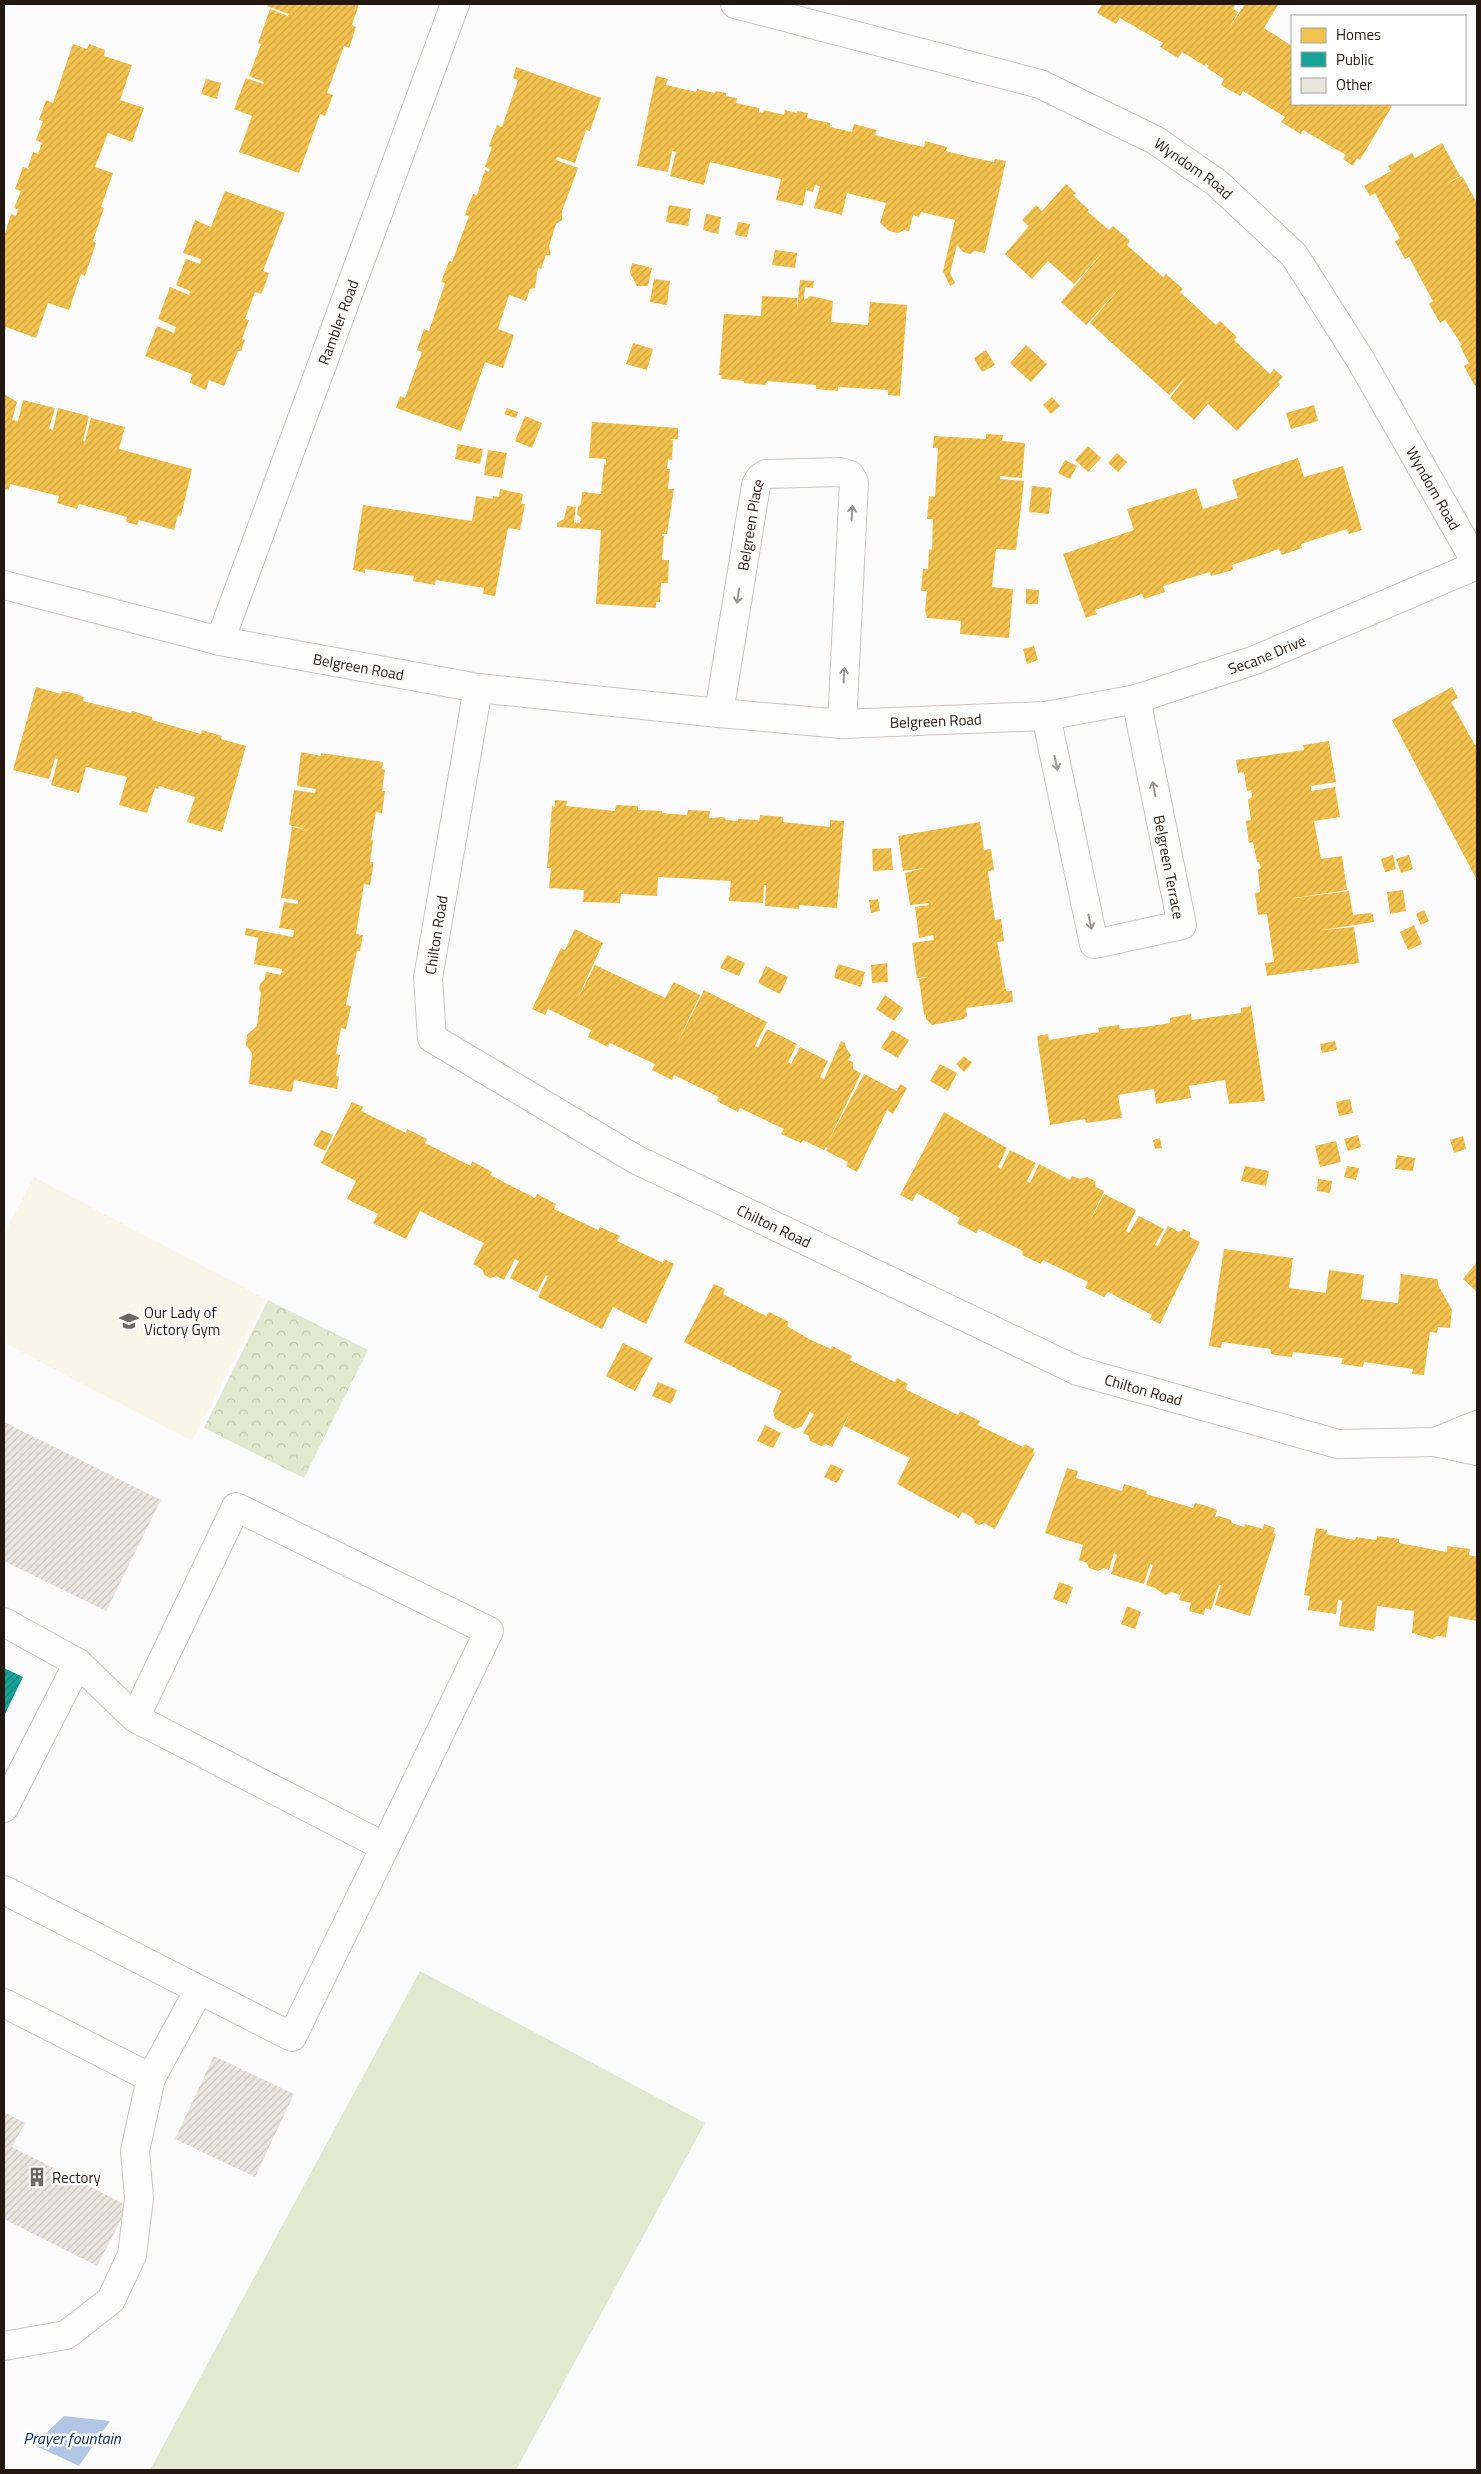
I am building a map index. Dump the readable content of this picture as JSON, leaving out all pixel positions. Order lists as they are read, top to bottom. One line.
{"streets":{"street":["Wyndom Road","Rambler Road","Belgreen Place","Secane Drive","Belgreen Road","Belgreen Terrace","Chilton Road"]},"crossings":[["Wyndom Road","Secane Drive"],["Rambler Road","Belgreen Road"],["Belgreen Place","Belgreen Road"],["Secane Drive","Belgreen Road"],["Secane Drive","Belgreen Terrace"],["Belgreen Road","Belgreen Terrace"],["Belgreen Road","Chilton Road"]],"water":["Prayer fountain"],"places":{"school or university":["Our Lady of Victory Gym"],"building":["Rectory"]},"legend":["Homes","Public","Other"]}
